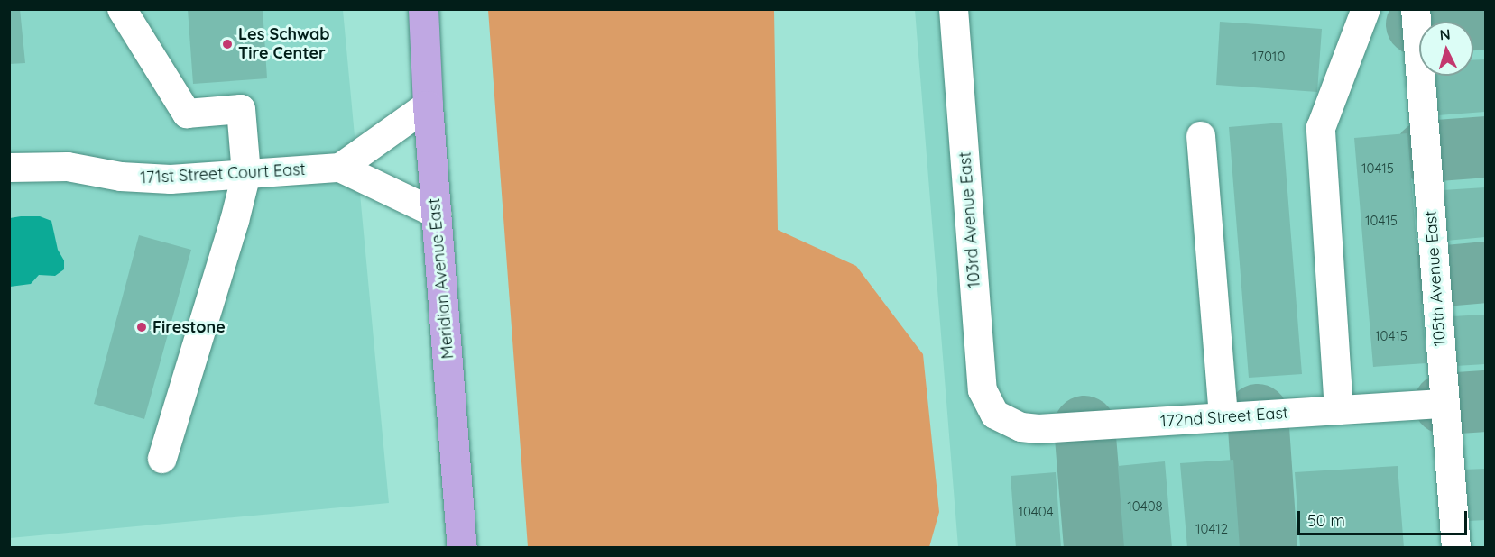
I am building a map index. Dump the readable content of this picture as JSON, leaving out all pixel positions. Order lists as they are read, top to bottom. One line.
{"streets":{"main road":["Meridian Avenue East"],"street":["171st Street Court East","103rd Avenue East","105th Avenue East","172nd Street East"]},"crossings":[["171st Street Court East","Meridian Avenue East"],["103rd Avenue East","172nd Street East"],["105th Avenue East","172nd Street East"]],"places":["Les Schwab Tire Center","Firestone"],"house_numbers":["17010","10415","10415","10415","10408","10404","10412"],"scale_bar":"50 m","north":"top"}
